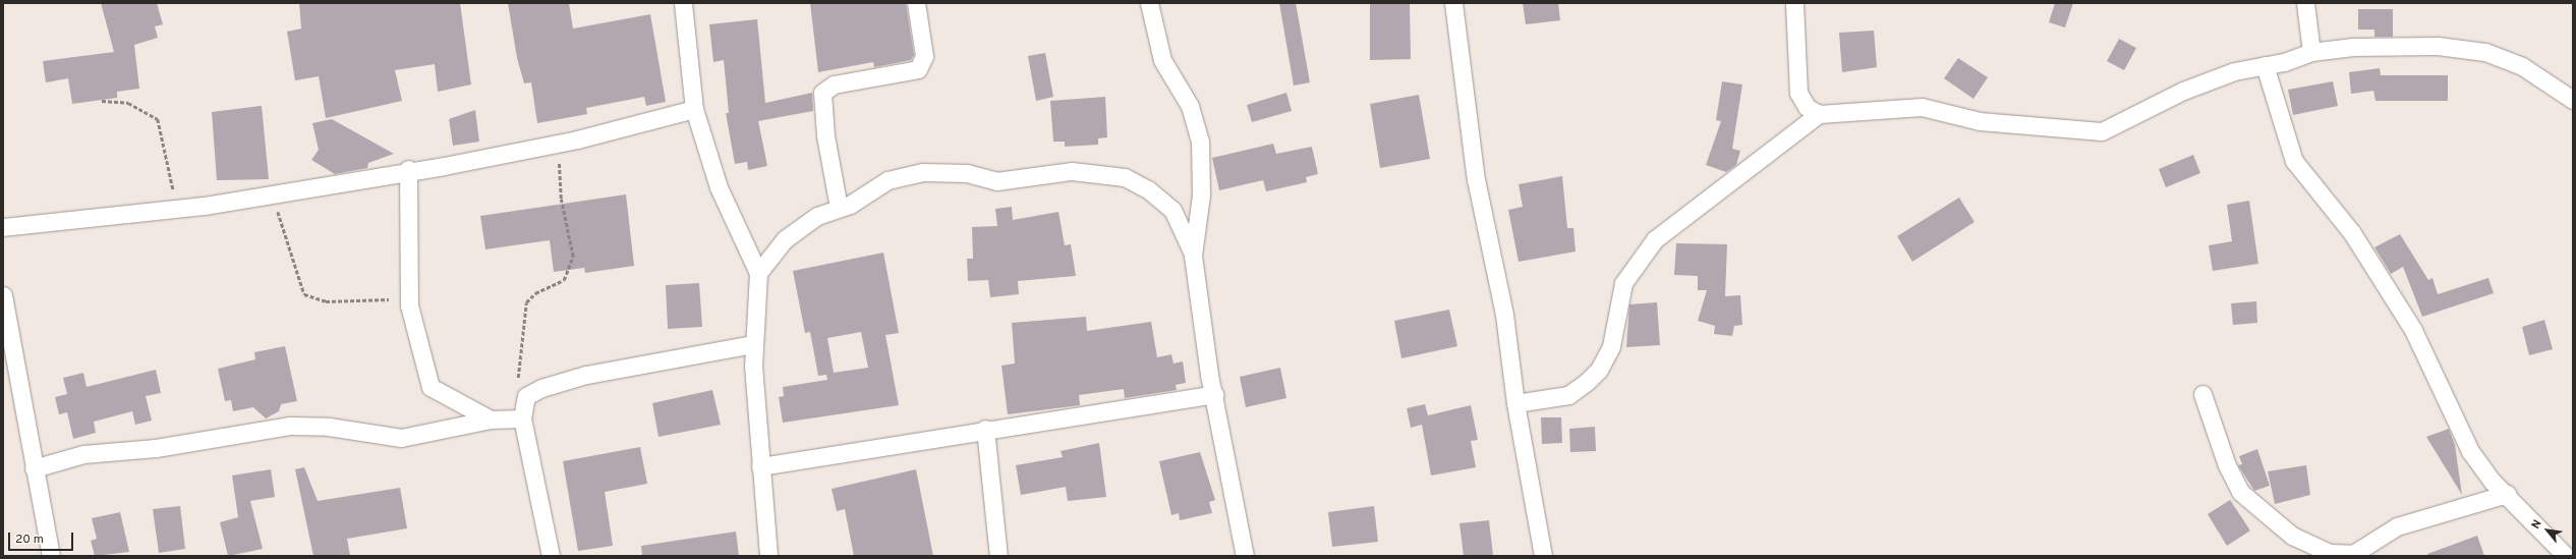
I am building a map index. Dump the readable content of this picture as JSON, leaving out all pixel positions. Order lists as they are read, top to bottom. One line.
{"scale_bar":"20 m","north":"top left"}
